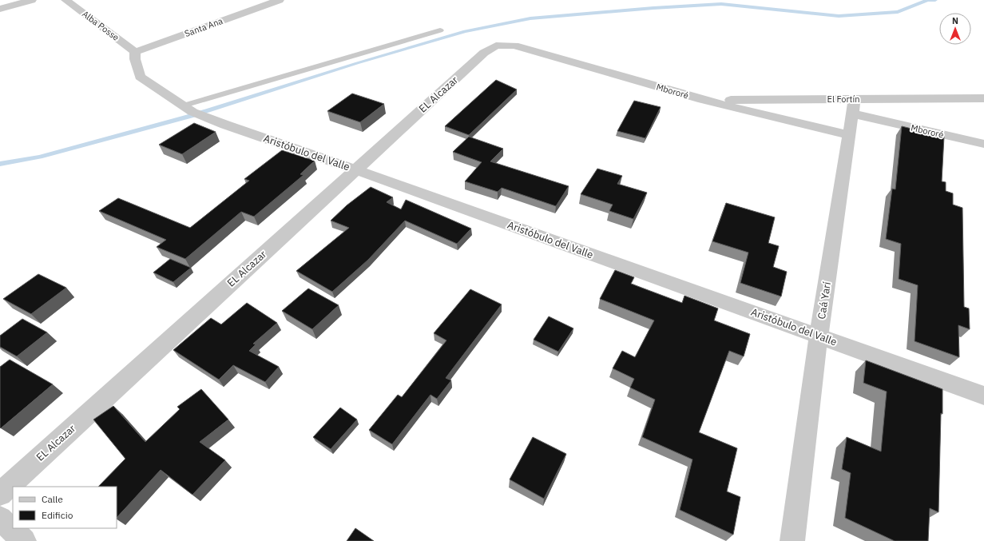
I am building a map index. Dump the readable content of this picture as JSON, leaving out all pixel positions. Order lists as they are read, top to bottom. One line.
{"streets":{"street":["Alba Posse","Santa Ana","Mbororé","EL Alcazar","El Fortín","Aristóbulo del Valle","Caá Yarí"]},"crossings":[["Alba Posse","Santa Ana"],["Alba Posse","Aristóbulo del Valle"],["Santa Ana","Aristóbulo del Valle"],["Mbororé","EL Alcazar"],["Mbororé","El Fortín"],["Mbororé","Caá Yarí"],["EL Alcazar","Aristóbulo del Valle"],["El Fortín","Caá Yarí"],["Aristóbulo del Valle","Caá Yarí"]],"legend":["Calle","Edificio"],"north":"top"}
